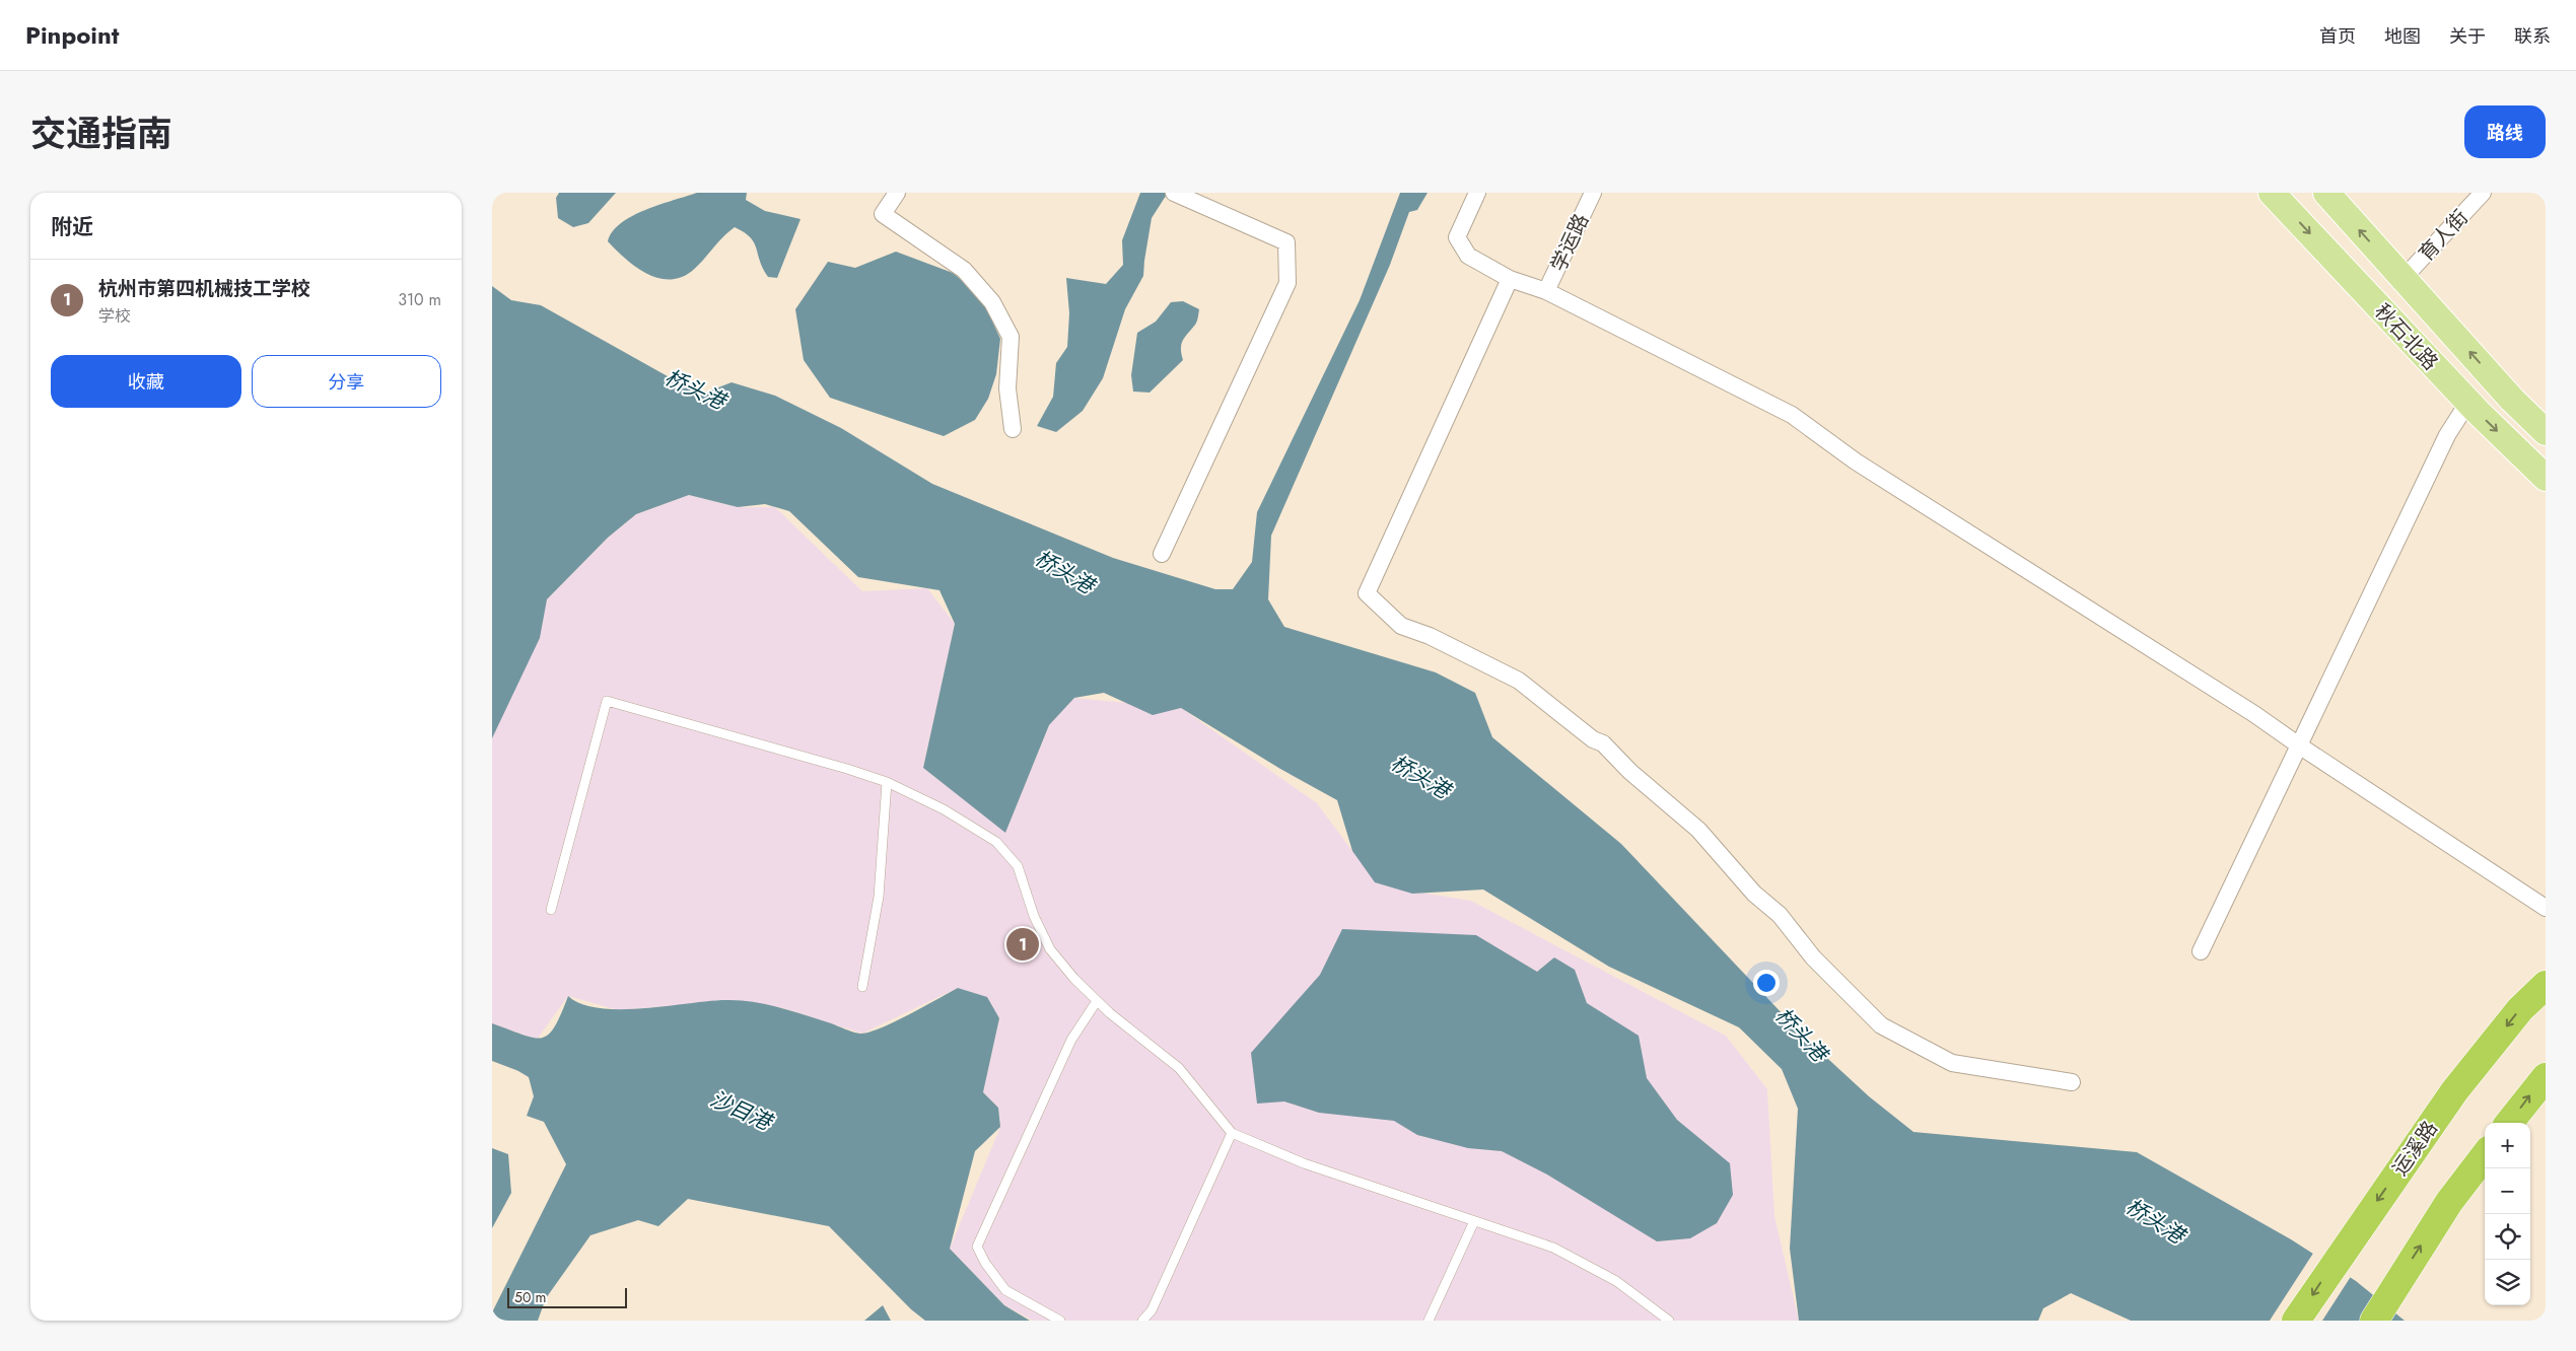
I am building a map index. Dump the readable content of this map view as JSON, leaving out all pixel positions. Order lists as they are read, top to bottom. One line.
{"streets":{"highway":["运溪路"],"main road":["秋石北路"],"street":["育人街","学运路"]},"crossings":[["育人街","秋石北路"]],"water":["桥头港","沙目港"],"scale_bar":"50 m","page":{"header":"Pinpoint","nav":["首页","地图","关于","联系"],"title":"交通指南","buttons":["路线",["收藏","分享"]],"heading":"附近","list":[{"mark":"1","name":"杭州市第四机械技工学校","note":"学校","value":"310 m"}],"pins":"1","map_buttons":["+","−"],"scale":"50 m"}}
